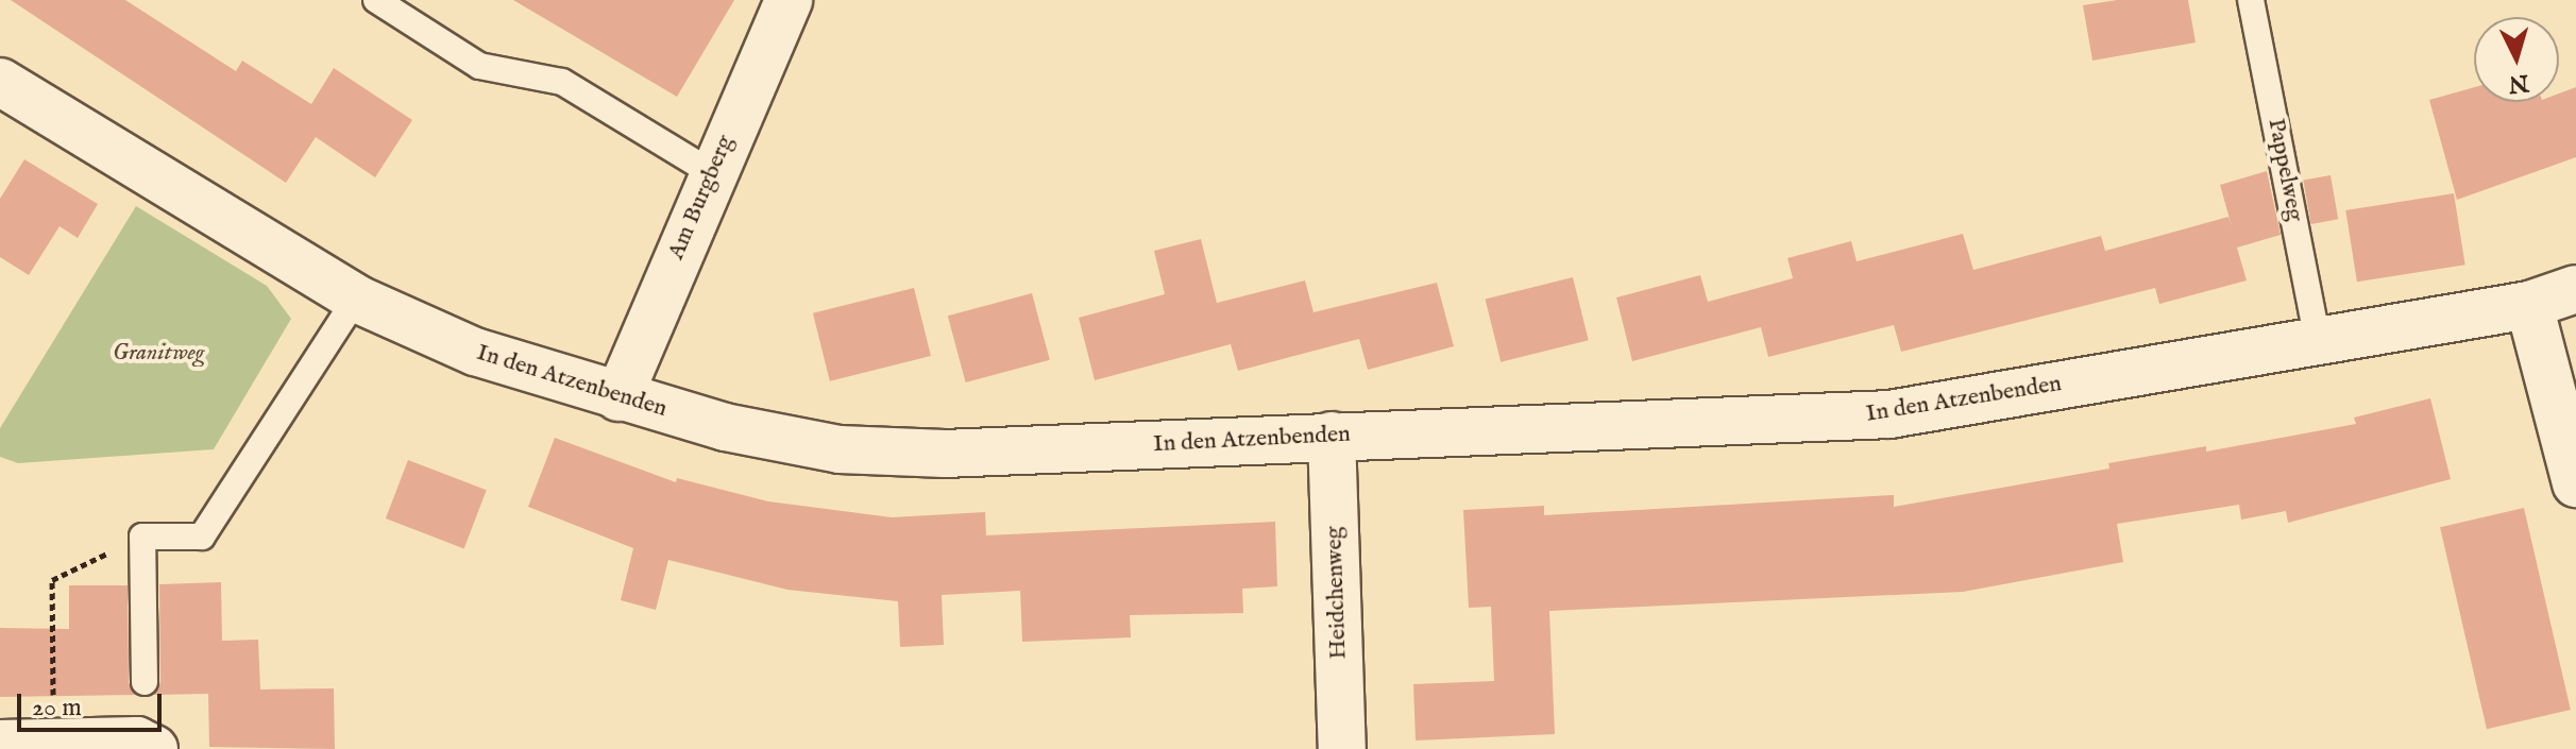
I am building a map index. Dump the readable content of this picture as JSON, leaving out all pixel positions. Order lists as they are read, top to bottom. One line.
{"streets":{"street":["Am Burgberg","In den Atzenbenden","Heidchenweg"],"lane":["Pappelweg"]},"crossings":[["Pappelweg","In den Atzenbenden"],["Am Burgberg","In den Atzenbenden"],["In den Atzenbenden","Heidchenweg"]],"parks":["Granitweg"],"scale_bar":"20 m","north":"bottom"}
